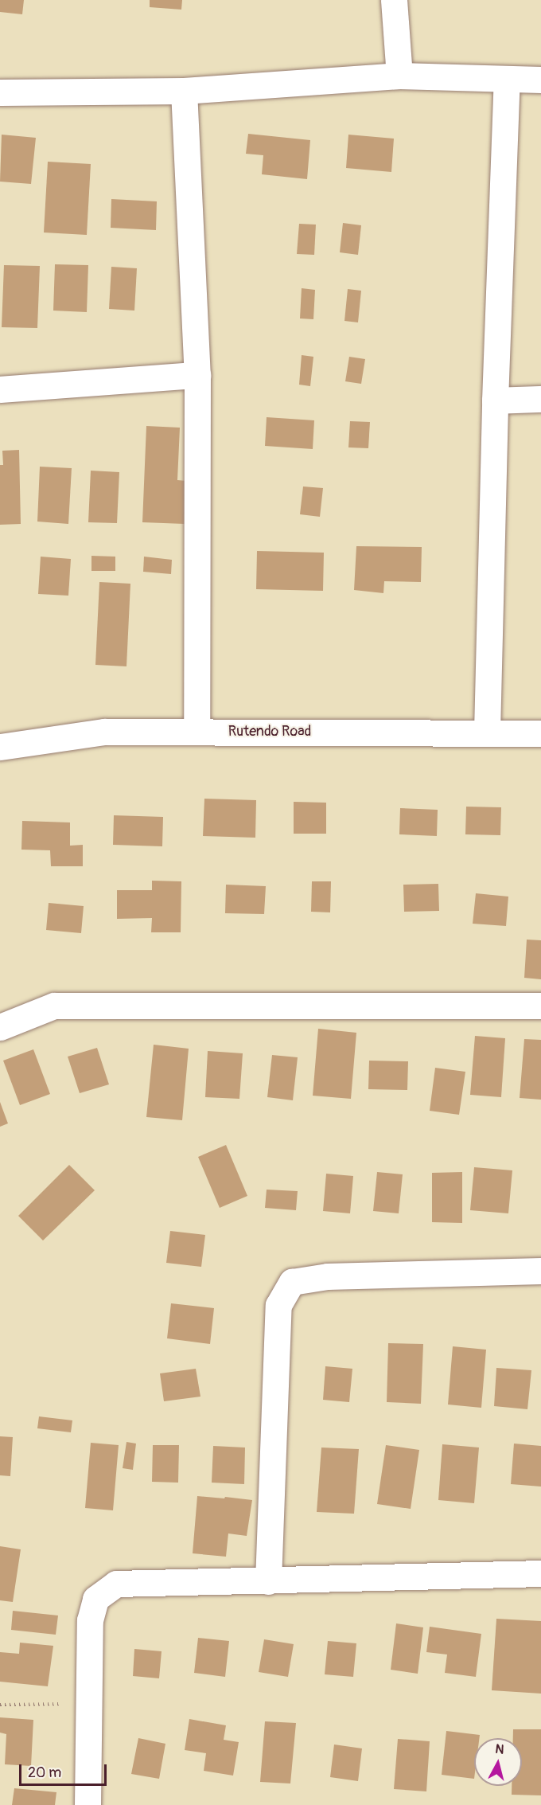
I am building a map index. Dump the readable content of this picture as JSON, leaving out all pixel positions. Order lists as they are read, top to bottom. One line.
{"streets":{"street":["Rutendo Road"]},"scale_bar":"20 m","north":"top"}
